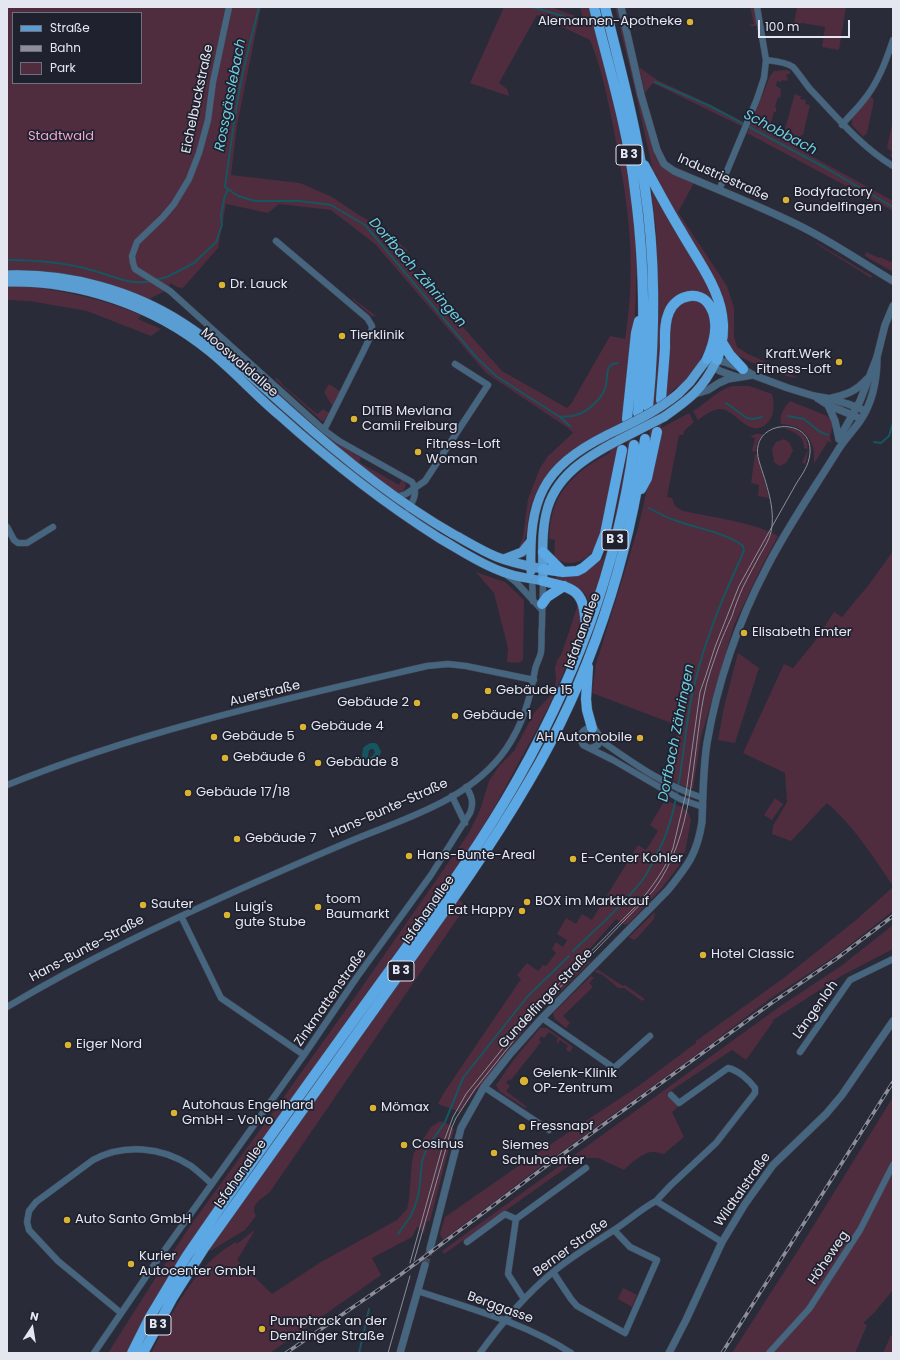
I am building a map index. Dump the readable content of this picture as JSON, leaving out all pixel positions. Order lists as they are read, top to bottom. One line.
{"streets":{"highway":["B 3","Isfahanallee"],"main road":["Mooswaldallee","Hans-Bunte-Straße"],"street":["Eichelbuckstraße","Industriestraße","Auerstraße","Zinkmattenstraße","Gundelfinger Straße","Längenloh","Wildtalstraße","Berner Straße","Höheweg","Berggasse"]},"crossings":[["Eichelbuckstraße","Mooswaldallee"],["Mooswaldallee","Hans-Bunte-Straße"],["Auerstraße","Hans-Bunte-Straße"],["Hans-Bunte-Straße","Zinkmattenstraße"],["Berner Straße","Berggasse"]],"water":["Rossgässlebach","Schobbach","Dorfbach Zähringen"],"parks":["Stadtwald"],"places":["Alemannen-Apotheke","Bodyfactory Gundelfingen","Dr. Lauck","Tierklinik","Kraft.Werk Fitness-Loft","DITIB Mevlana Camii Freiburg","Fitness-Loft Woman","Elisabeth Emter","Gebäude 15","Gebäude 2","Gebäude 1","Gebäude 4","Gebäude 5","AH Automobile","Gebäude 6","Gebäude 8","Gebäude 17/18","Gebäude 7","Hans-Bunte-Areal","E-Center Kohler","BOX im Marktkauf","Sauter","toom Baumarkt","Eat Happy","Luigi's gute Stube","Hotel Classic","Eiger Nord","Gelenk-Klinik OP-Zentrum","Mömax","Autohaus Engelhard GmbH - Volvo","Fressnapf","Cosinus","Siemes Schuhcenter","Auto Santo GmbH","Kurier Autocenter GmbH","Pumptrack an der Denzlinger Straße"],"legend":["Straße","Bahn","Park"],"scale_bar":"100 m","north":"top"}
